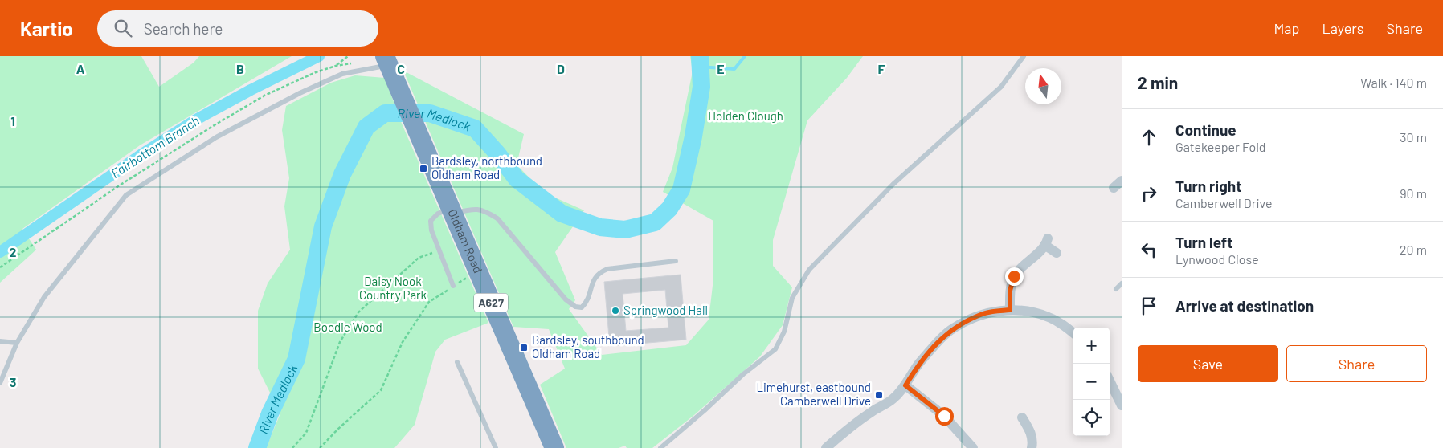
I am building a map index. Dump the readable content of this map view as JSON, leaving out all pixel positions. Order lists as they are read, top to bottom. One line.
{"streets":{"highway":["Oldham Road","A627"]},"water":["River Medlock","Fairbottom Branch"],"parks":["Holden Clough","Daisy Nook Country Park","Boodle Wood"],"places":{"transit":["Bardsley, northbound Oldham Road","Bardsley, southbound Oldham Road","Limehurst, eastbound Camberwell Drive"],"other":["Springwood Hall"]},"north":"top","page":{"header":"Kartio","search":"Search here","nav":["Map","Layers","Share"],"heading":["2 min","Walk · 140 m"],"list":[["Continue","Gatekeeper Fold","30 m"],["Turn right","Camberwell Drive","90 m"],["Turn left","Lynwood Close","20 m"],"Arrive at destination"],"map_buttons":["+","−"],"buttons":["Save","Share"]},"grid":{"columns":["A","B","C","D","E","F"],"rows":["1","2","3"]}}
